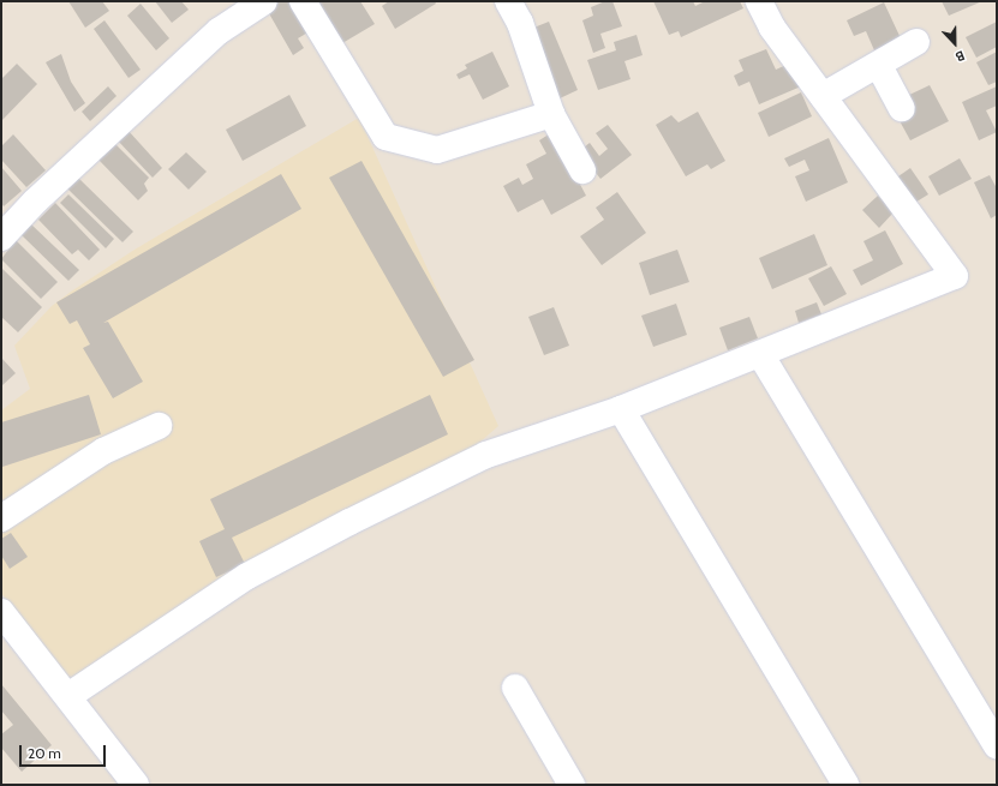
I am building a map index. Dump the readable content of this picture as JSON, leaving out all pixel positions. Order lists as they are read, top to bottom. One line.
{"scale_bar":"20 m","north":"bottom"}
